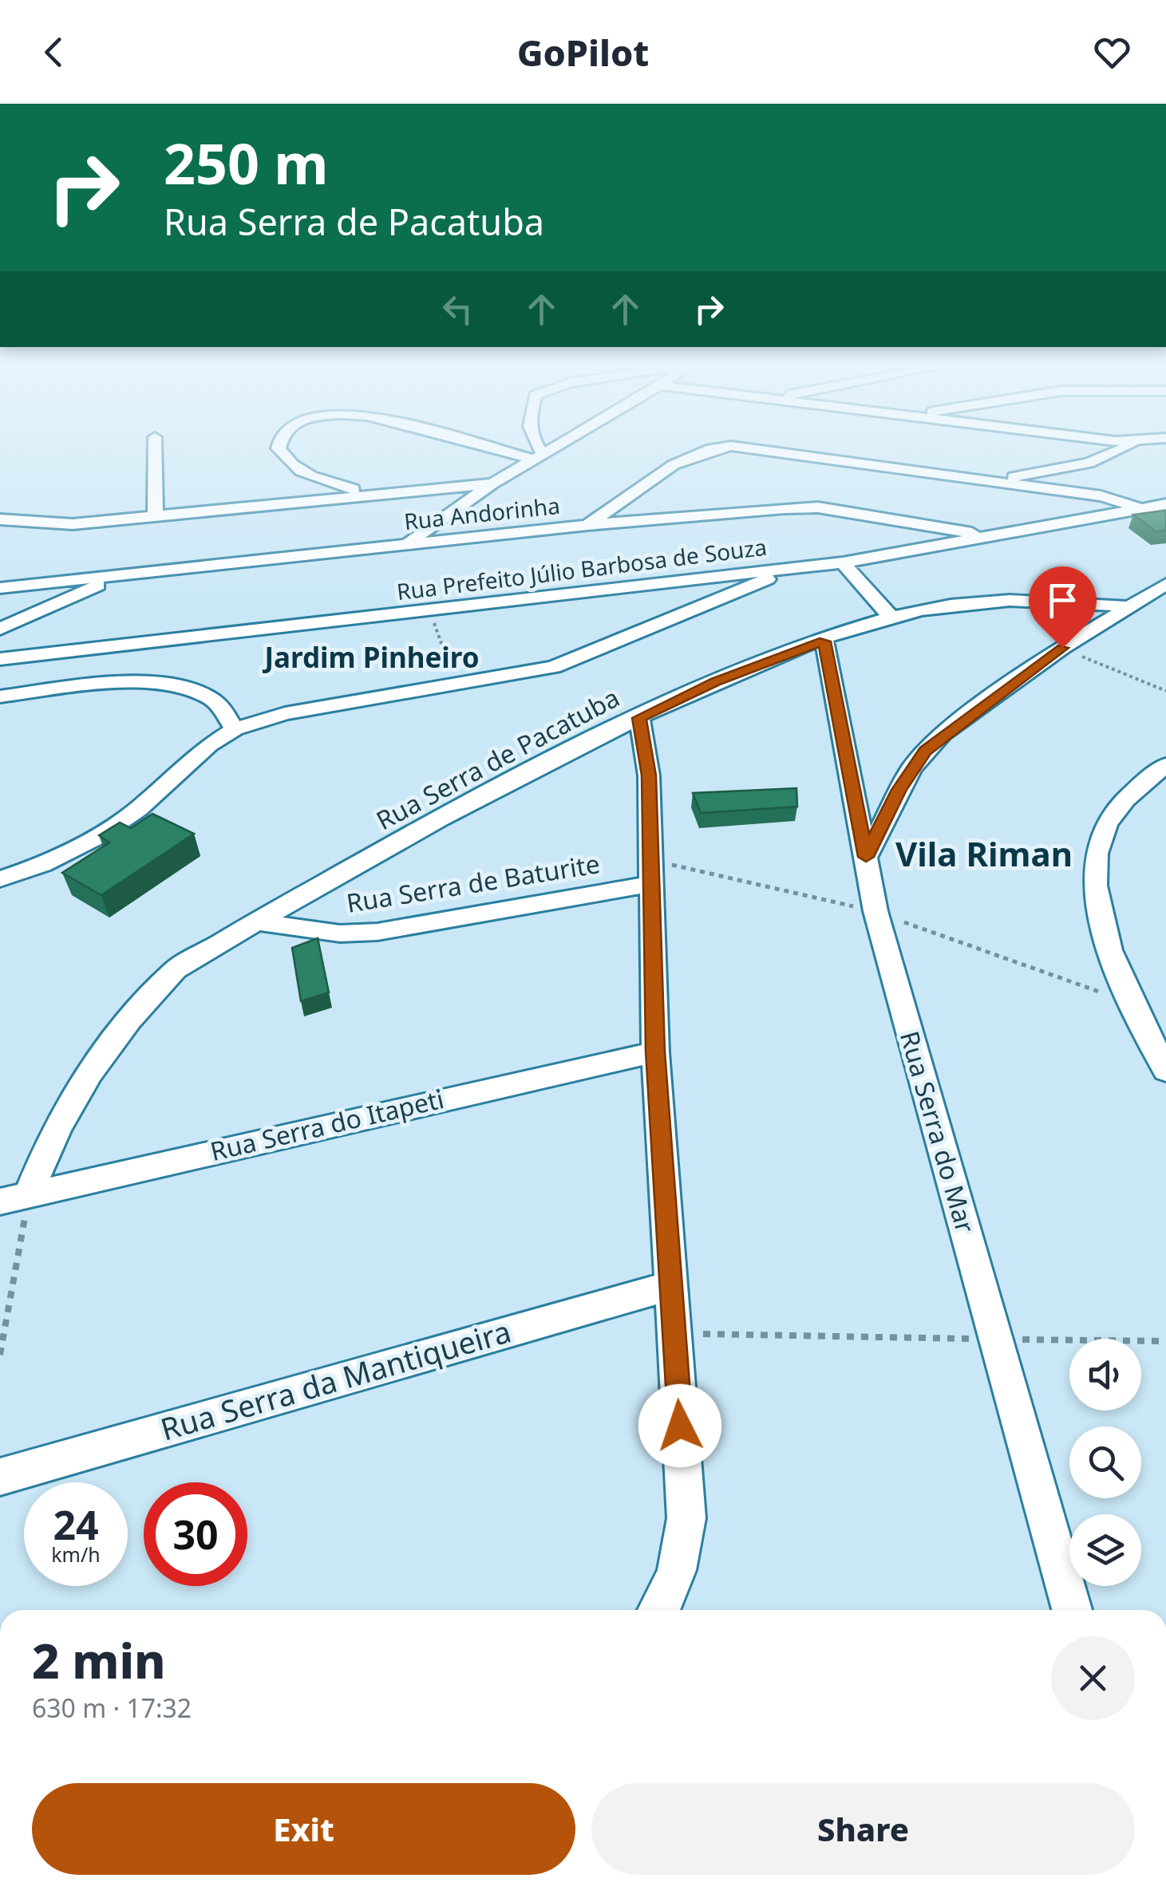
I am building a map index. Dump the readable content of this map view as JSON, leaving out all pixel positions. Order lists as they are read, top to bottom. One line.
{"streets":{"street":["Rua Andorinha","Rua Prefeito Júlio Barbosa de Souza","Rua Serra de Pacatuba","Rua Serra de Baturite","Rua Serra do Itapeti","Rua Serra do Mar","Rua Serra da Mantiqueira"]},"crossings":[["Rua Andorinha","Rua Prefeito Júlio Barbosa de Souza"],["Rua Serra de Pacatuba","Rua Serra de Baturite"],["Rua Serra de Pacatuba","Rua Serra do Itapeti"],["Rua Serra de Pacatuba","Rua Serra do Mar"]],"districts":["Jardim Pinheiro","Vila Riman"],"page":{"header":"GoPilot","turn":["250 m","Rua Serra de Pacatuba"],"speed":"24 km/h","limit":"30","heading":["2 min","630 m · 17:32"],"buttons":["Exit","Share"]}}
